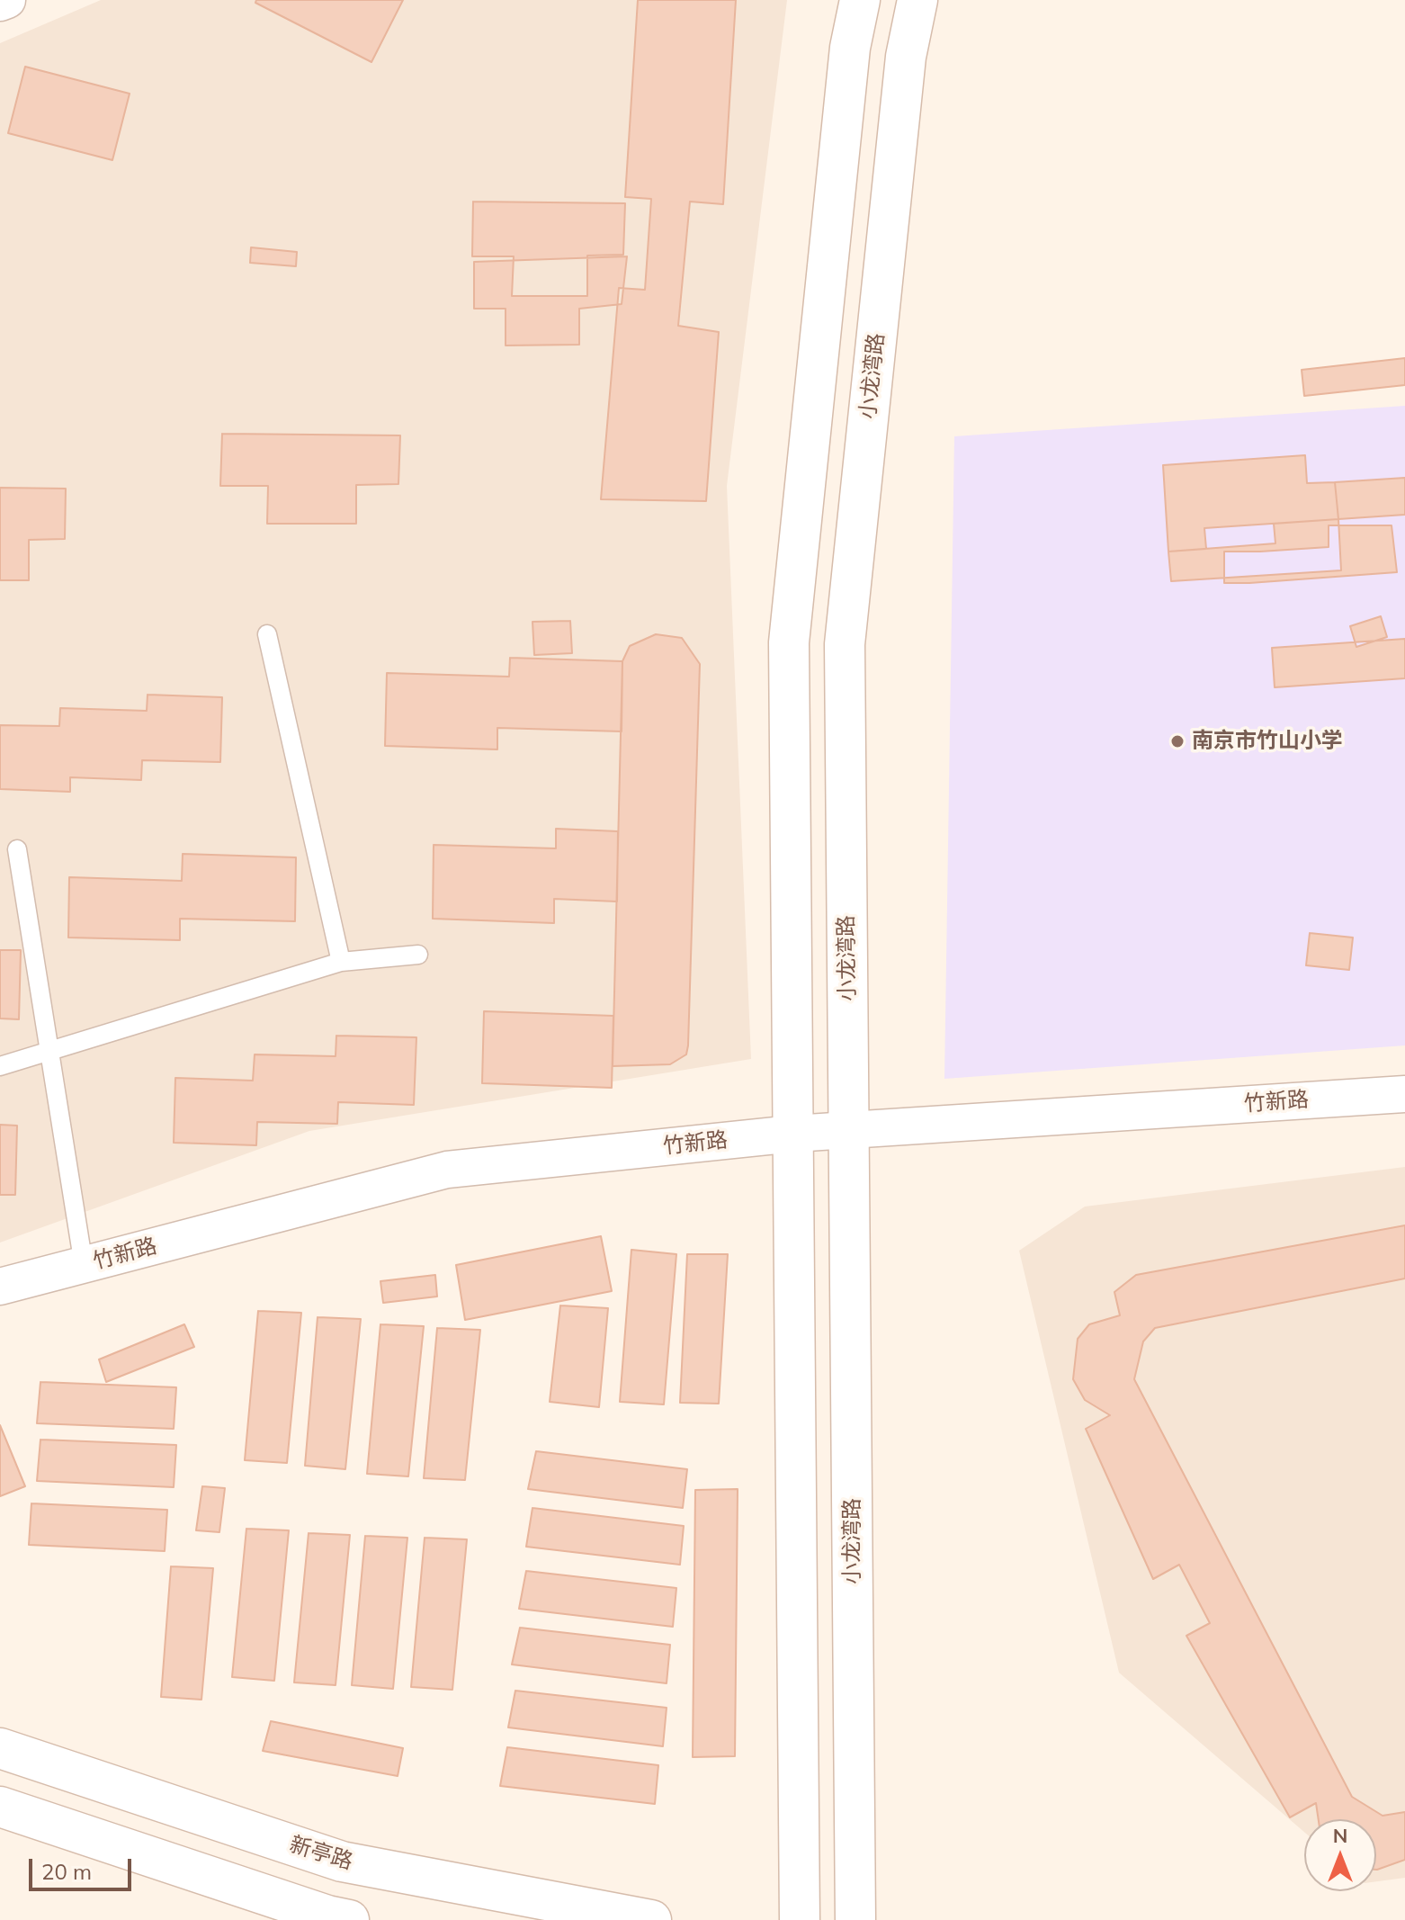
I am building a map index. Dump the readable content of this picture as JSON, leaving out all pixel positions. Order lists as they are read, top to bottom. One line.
{"streets":{"main road":["小龙湾路","新亭路"],"street":["竹新路"]},"crossings":[["小龙湾路","竹新路"]],"places":["南京市竹山小学"],"scale_bar":"20 m","north":"top"}
